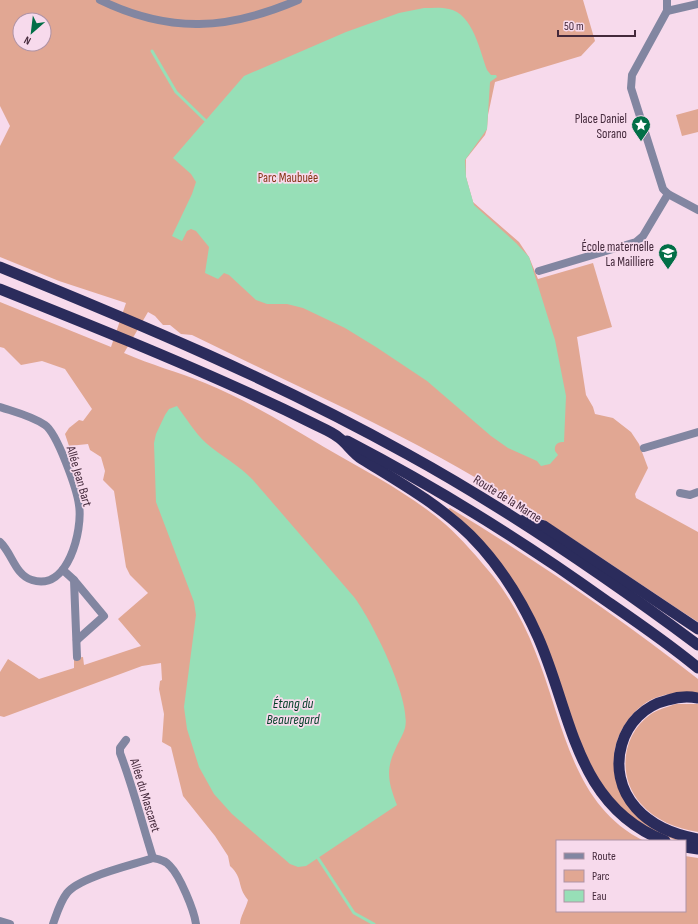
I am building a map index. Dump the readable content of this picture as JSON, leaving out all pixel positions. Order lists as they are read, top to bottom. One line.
{"streets":{"highway":["Route de la Marne"],"street":["Allée Jean Bart","Allée du Mascaret"]},"water":["Étang du Beauregard"],"parks":["Parc Maubuée"],"places":{"place":["Place Daniel Sorano"],"school or university":["École maternelle La Mailliere"]},"legend":["Route","Parc","Eau"],"scale_bar":"50 m","north":"bottom left"}
